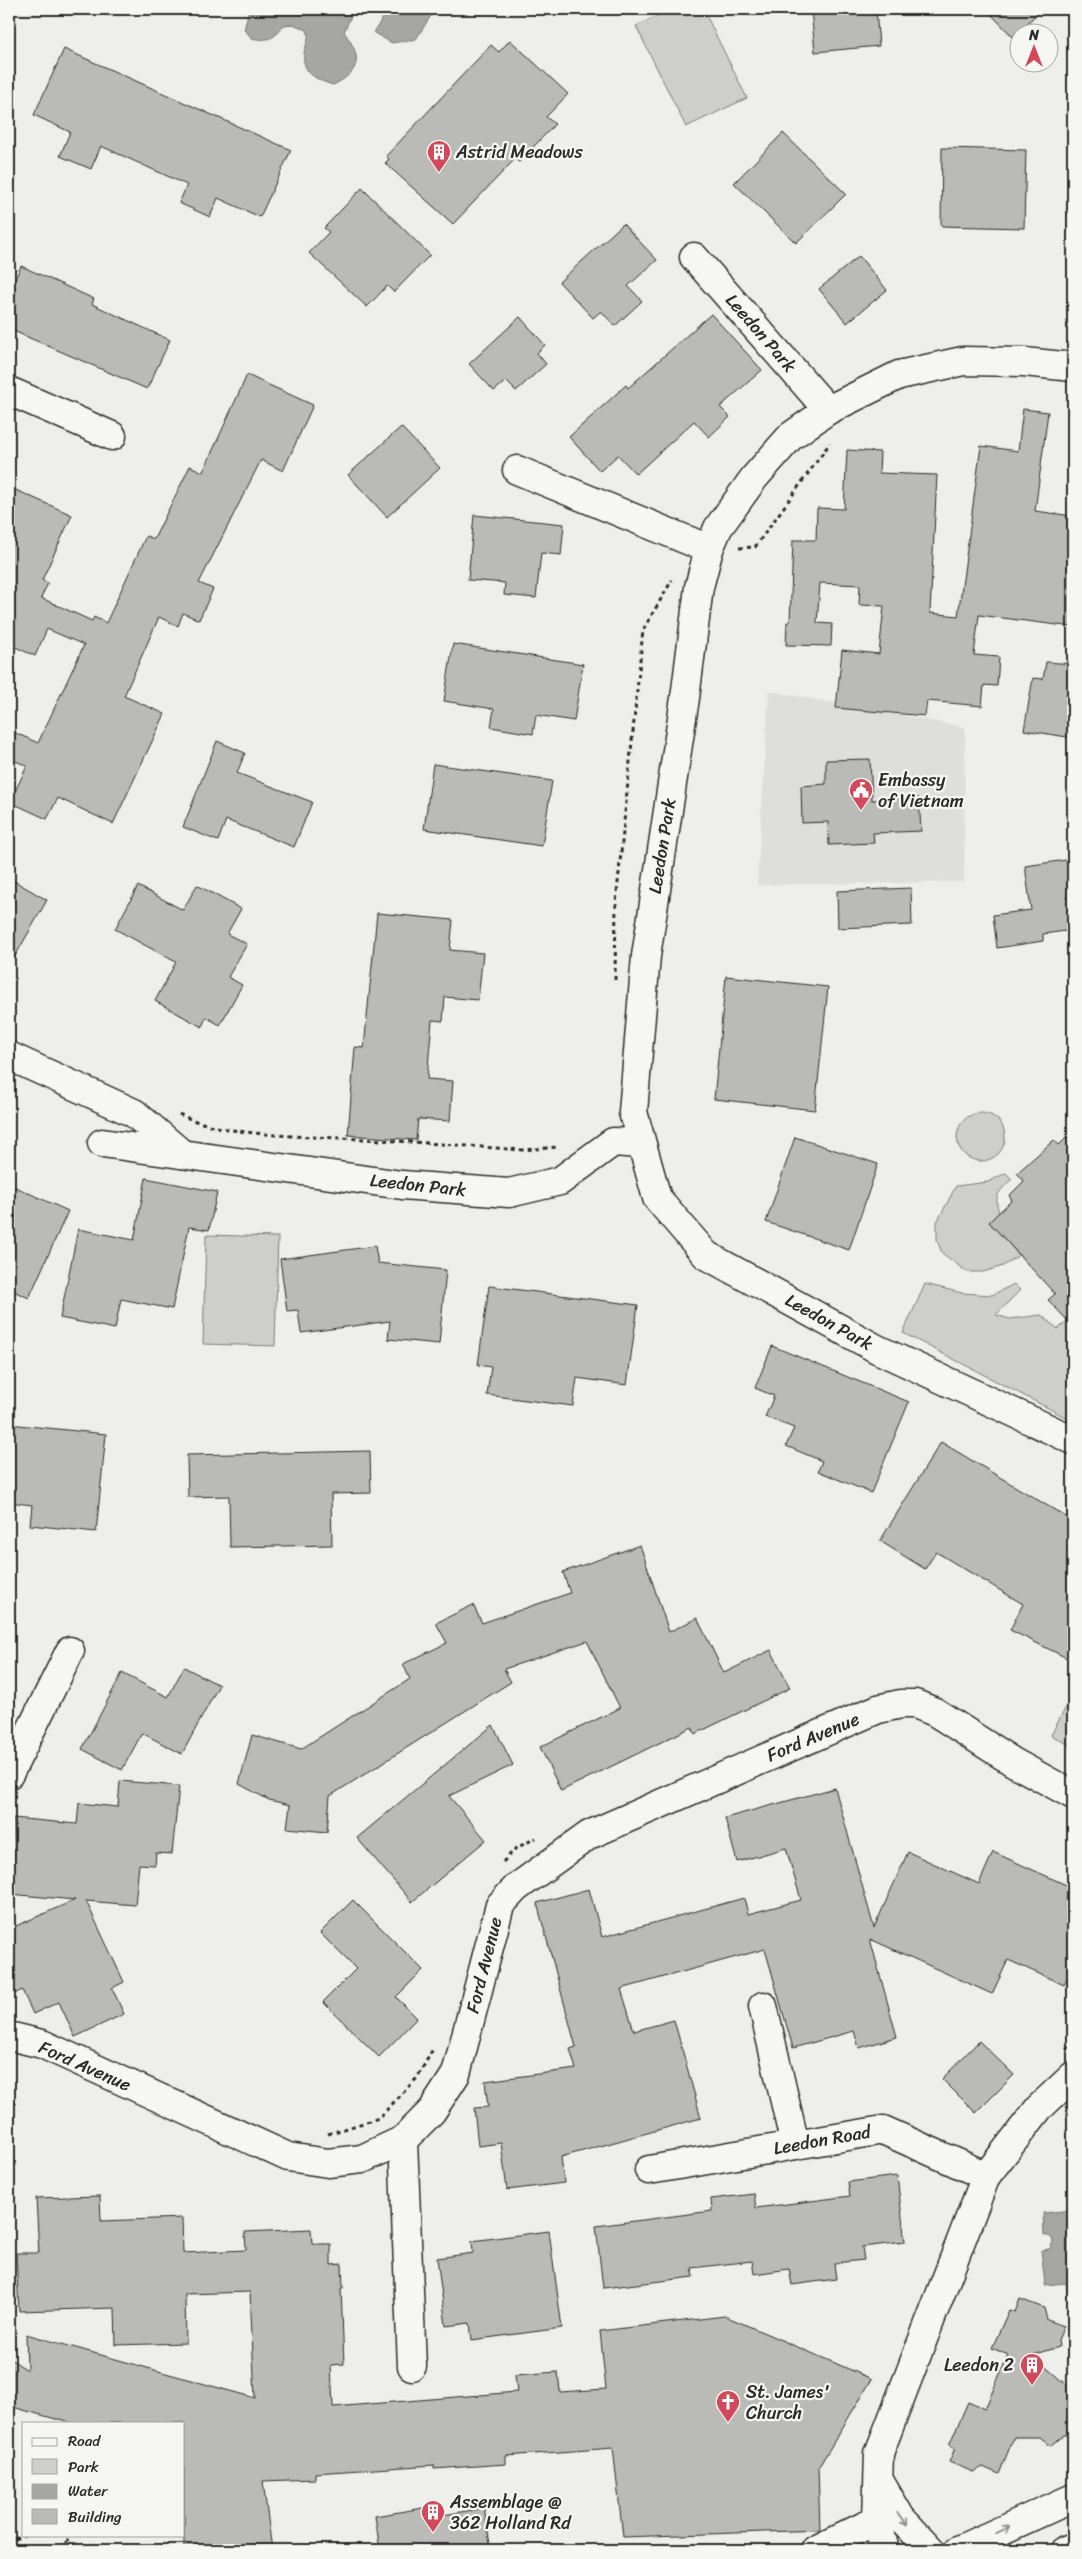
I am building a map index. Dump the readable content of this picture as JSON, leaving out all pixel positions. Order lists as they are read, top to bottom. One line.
{"streets":{"street":["Leedon Park","Ford Avenue","Leedon Road"]},"places":{"building":["Astrid Meadows","Leedon 2","Assemblage @ 362 Holland Rd"],"public building":["Embassy of Vietnam"],"church":["St. James' Church"]},"legend":["Road","Park","Water","Building"],"north":"top"}
